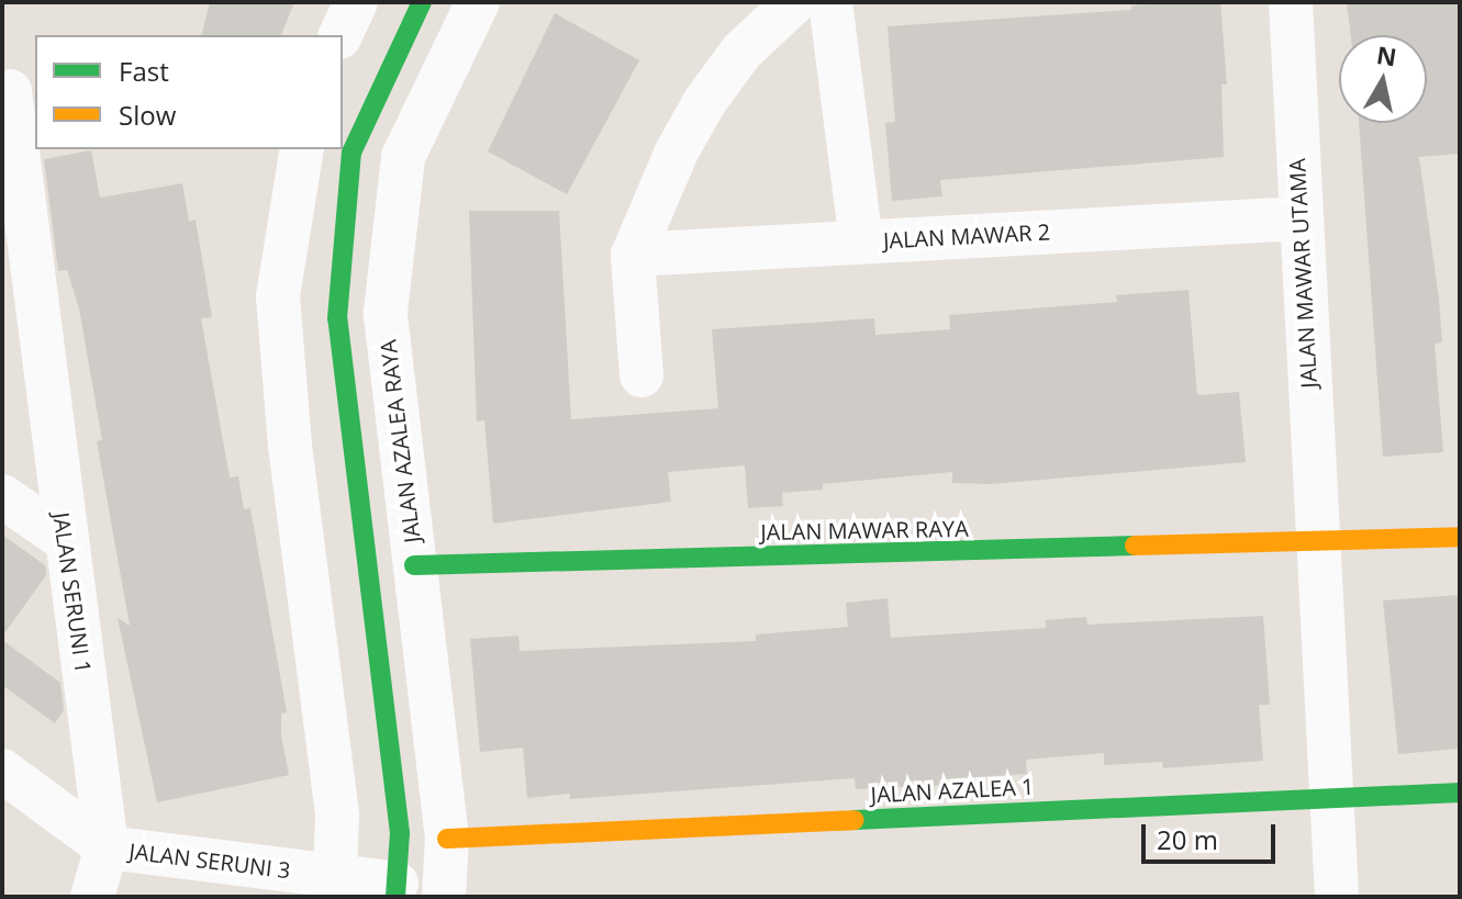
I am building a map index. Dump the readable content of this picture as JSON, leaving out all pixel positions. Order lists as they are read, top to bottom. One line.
{"streets":{"street":["JALAN MAWAR 2","JALAN MAWAR UTAMA","JALAN AZALEA RAYA","JALAN MAWAR RAYA","JALAN SERUNI 1","JALAN AZALEA 1","JALAN SERUNI 3"]},"crossings":[["JALAN MAWAR 2","JALAN MAWAR UTAMA"],["JALAN MAWAR UTAMA","JALAN MAWAR RAYA"],["JALAN MAWAR UTAMA","JALAN AZALEA 1"],["JALAN AZALEA RAYA","JALAN MAWAR RAYA"],["JALAN AZALEA RAYA","JALAN AZALEA 1"],["JALAN SERUNI 1","JALAN SERUNI 3"]],"legend":["Fast","Slow"],"scale_bar":"20 m","north":"top"}
